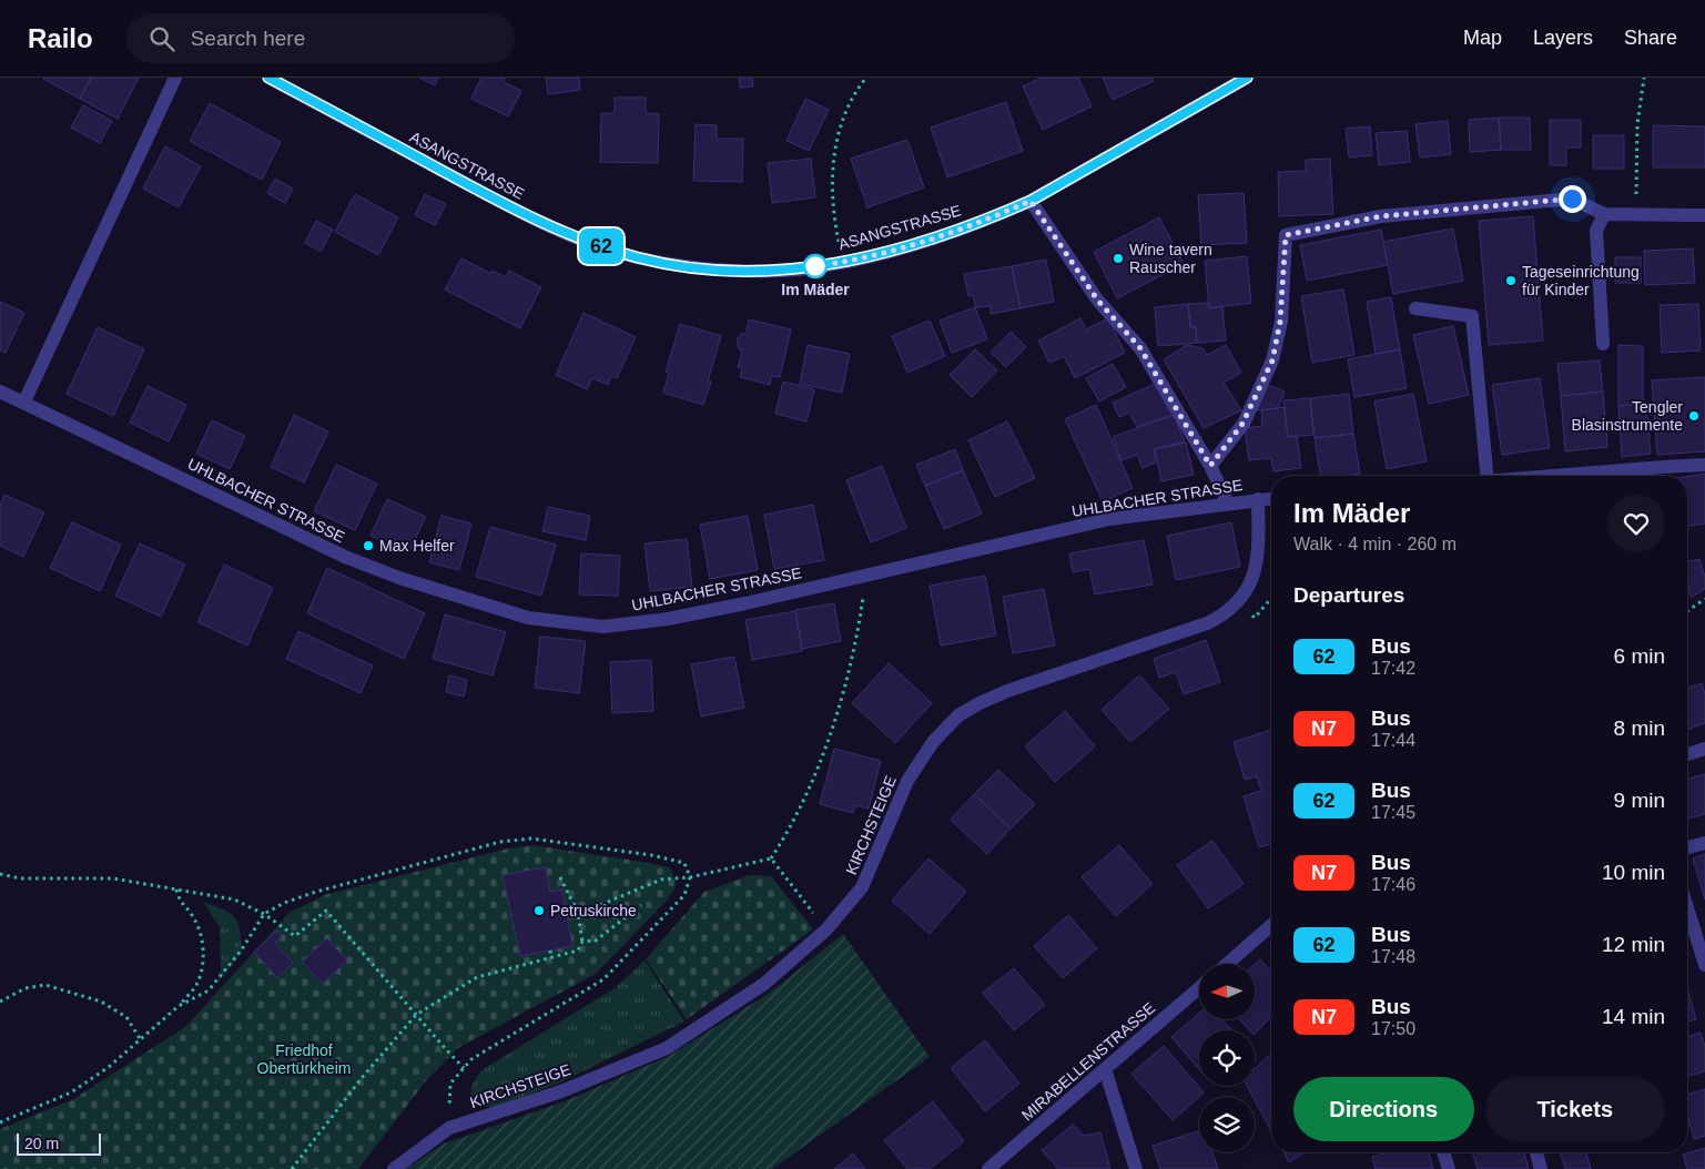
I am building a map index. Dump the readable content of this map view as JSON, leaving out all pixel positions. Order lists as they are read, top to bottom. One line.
{"streets":{"street":["ASANGSTRASSE","UHLBACHER STRASSE","KIRCHSTEIGE","MIRABELLENSTRASSE"]},"crossings":[["UHLBACHER STRASSE","KIRCHSTEIGE"]],"parks":["Friedhof Obertürkheim"],"places":["Wine tavern Rauscher","Im Mäder","Tageseinrichtung für Kinder","Tengler Blasinstrumente","Max Helfer","Petruskirche"],"lines":["bus line 62"],"scale_bar":"20 m","north":"left","page":{"header":"Railo","search":"Search here","nav":["Map","Layers","Share"],"on_map":"62","heading":[["Im Mäder","Walk · 4 min · 260 m"],"Departures"],"list":[{"mark":"62","name":"Bus","note":"17:42","value":"6 min"},{"mark":"N7","name":"Bus","note":"17:44","value":"8 min"},{"mark":"62","name":"Bus","note":"17:45","value":"9 min"},{"mark":"N7","name":"Bus","note":"17:46","value":"10 min"},{"mark":"62","name":"Bus","note":"17:48","value":"12 min"},{"mark":"N7","name":"Bus","note":"17:50","value":"14 min"}],"buttons":["Directions","Tickets"],"scale":"20 m"}}
